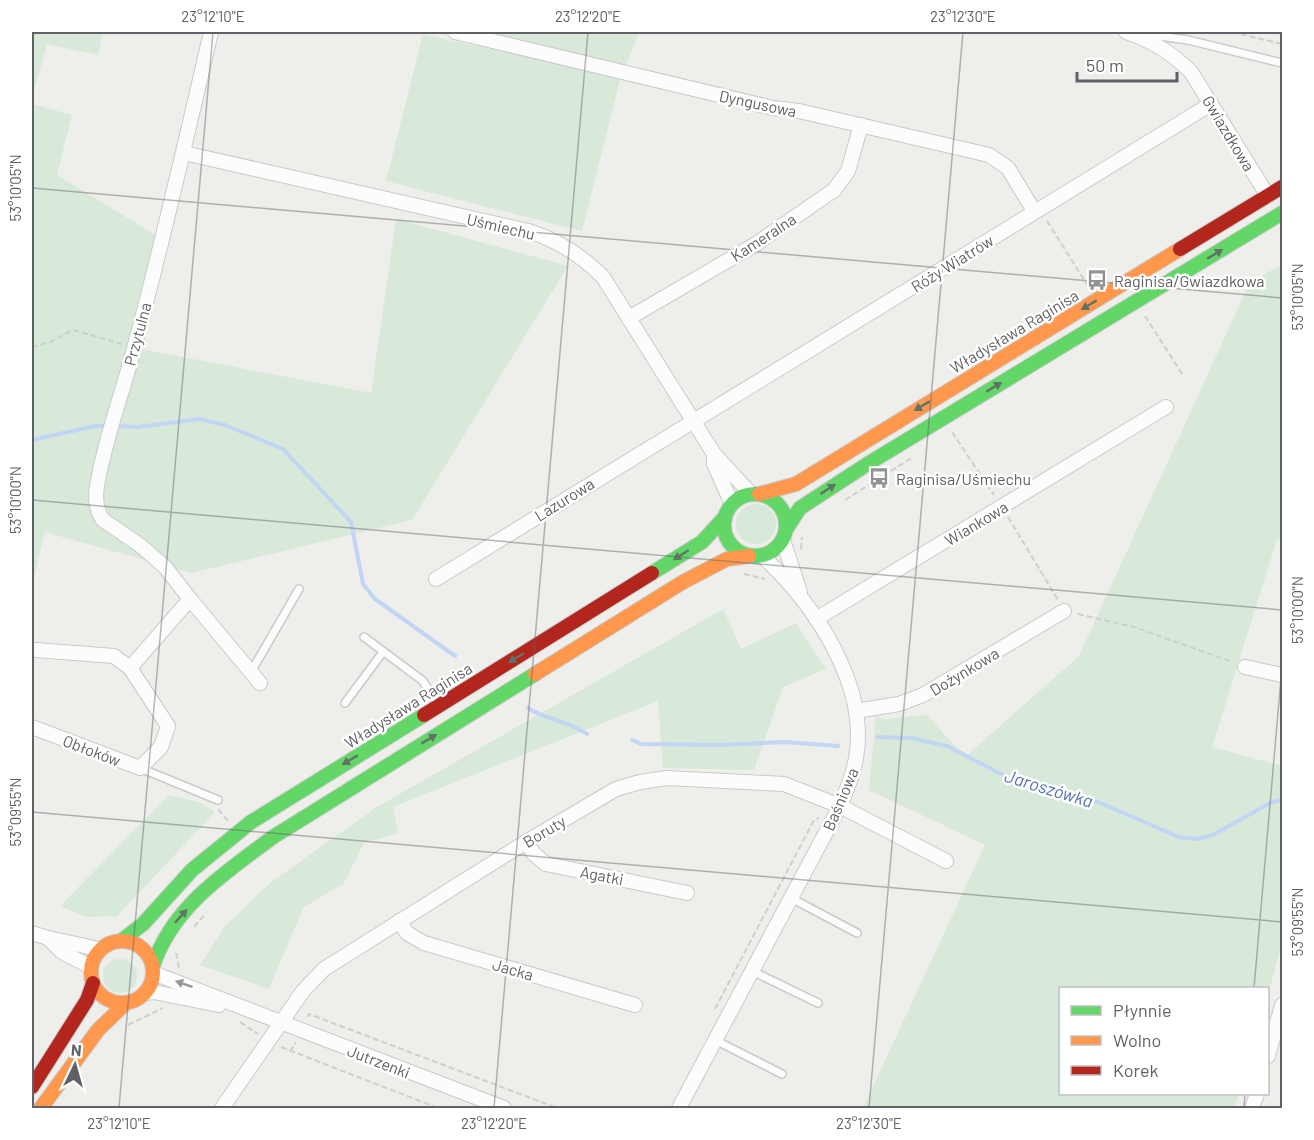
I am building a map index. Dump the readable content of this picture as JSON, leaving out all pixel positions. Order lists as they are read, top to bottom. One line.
{"streets":{"main road":["Władysława Raginisa"],"street":["Dyngusowa","Gwiazdkowa","Uśmiechu","Kameralna","Róży Wiatrów","Przytulna","Lazurowa","Wiankowa","Dożynkowa","Obłoków","Baśniowa","Boruty","Agatki","Jacka","Jutrzenki"]},"crossings":[["Dyngusowa","Kameralna"],["Dyngusowa","Róży Wiatrów"],["Gwiazdkowa","Róży Wiatrów"],["Gwiazdkowa","Władysława Raginisa"],["Uśmiechu","Kameralna"],["Uśmiechu","Róży Wiatrów"],["Uśmiechu","Władysława Raginisa"],["Uśmiechu","Przytulna"],["Uśmiechu","Lazurowa"],["Uśmiechu","Baśniowa"],["Róży Wiatrów","Lazurowa"],["Władysława Raginisa","Baśniowa"],["Władysława Raginisa","Jutrzenki"],["Wiankowa","Baśniowa"],["Dożynkowa","Baśniowa"],["Baśniowa","Boruty"],["Boruty","Agatki"],["Boruty","Jacka"],["Boruty","Jutrzenki"]],"water":["Jaroszówka"],"places":{"bus stop":["Raginisa/Gwiazdkowa","Raginisa/Uśmiechu"]},"legend":["Płynnie","Wolno","Korek"],"scale_bar":"50 m","north":"top","coordinates":["23°12'10\"E","23°12'20\"E","23°12'30\"E","53°10'05\"N","53°10'00\"N","53°09'55\"N"]}
